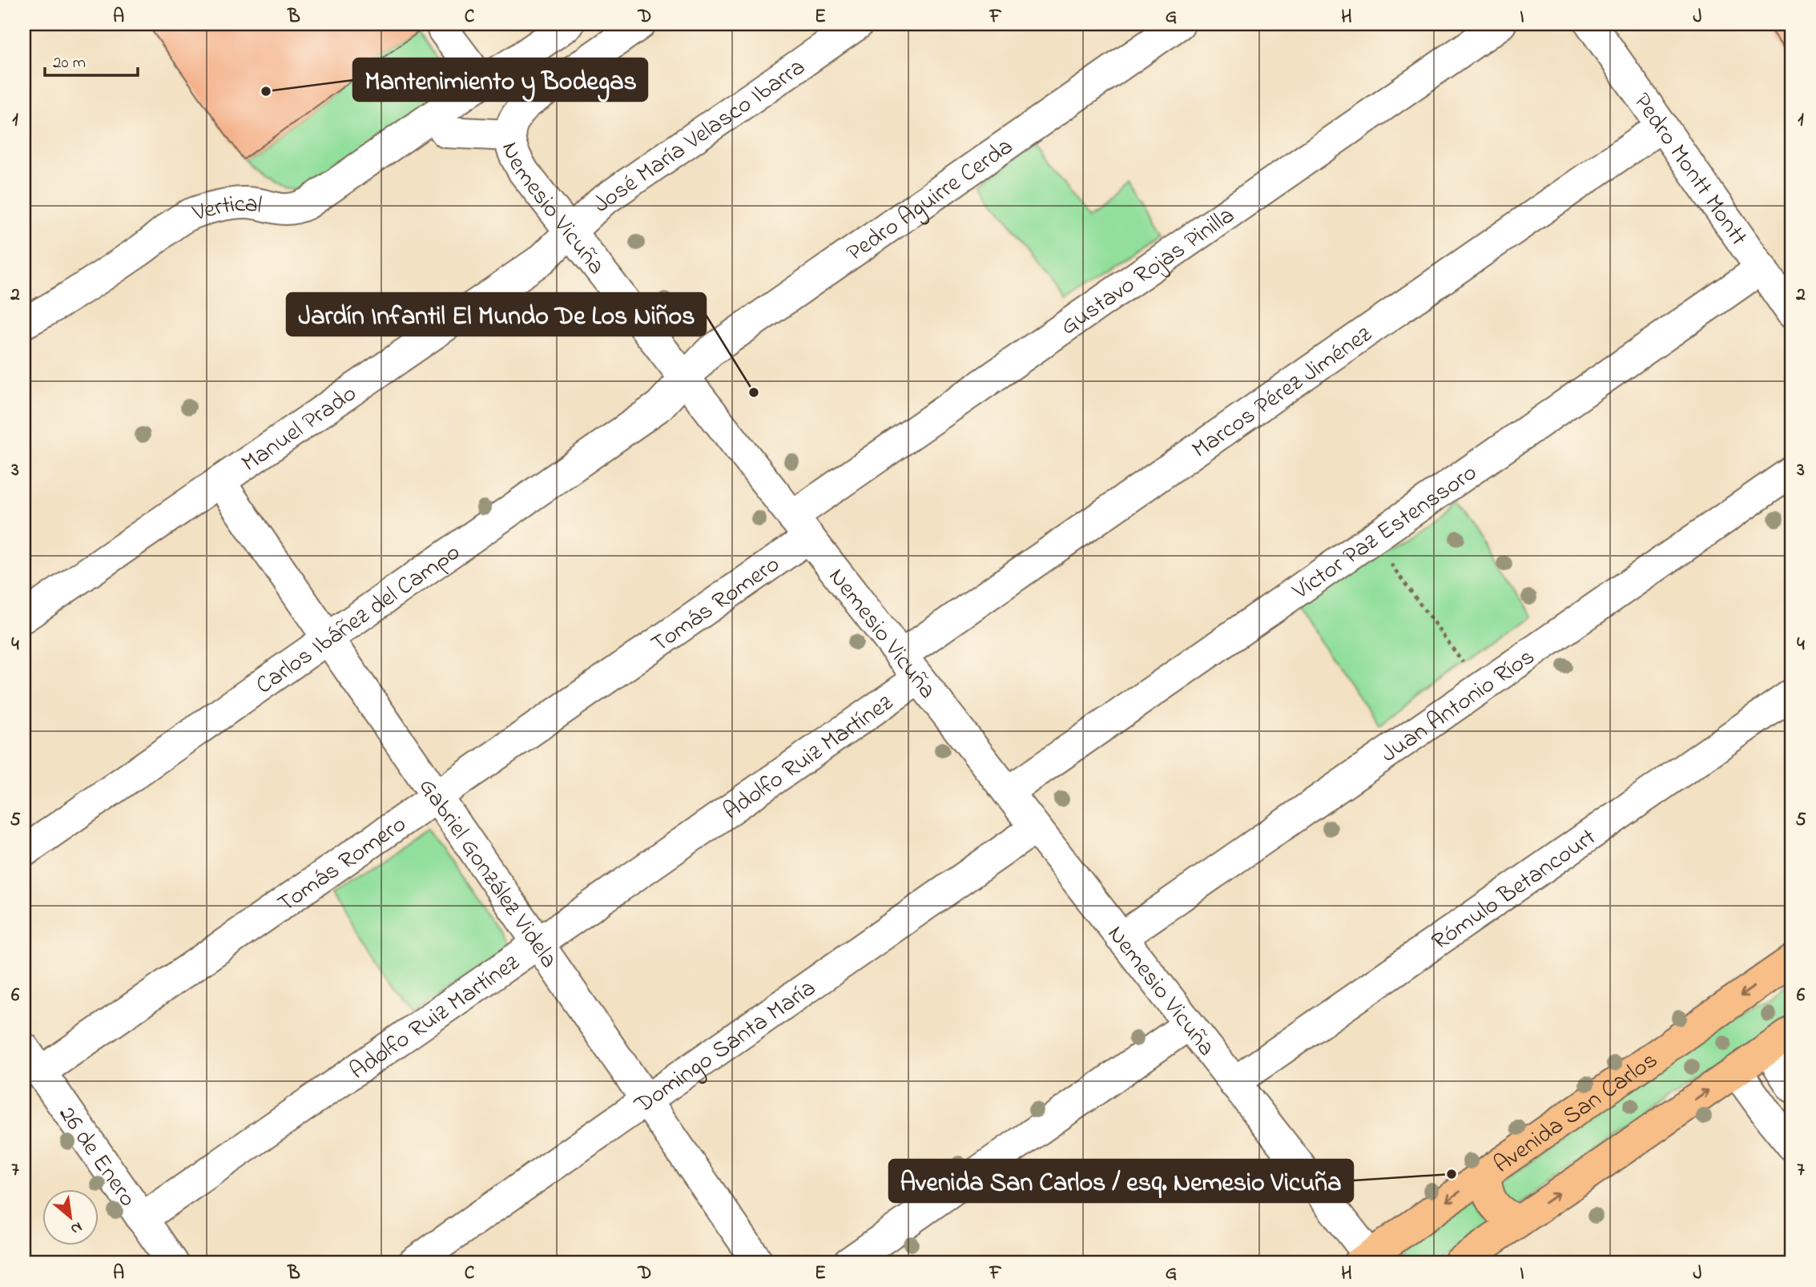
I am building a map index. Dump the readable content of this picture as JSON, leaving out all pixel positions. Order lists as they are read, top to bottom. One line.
{"streets":{"main road":["Avenida San Carlos"],"street":["José María Velasco Ibarra","Pedro Montt Montt","Pedro Aguirre Cerda","Nemesio Vicuña","Vertical","Gustavo Rojas Pinilla","Marcos Pérez Jiménez","Manuel Prado","Víctor Paz Estenssoro","Tomás Romero","Carlos Ibáñez del Campo","Juan Antonio Ríos","Adolfo Ruiz Martínez","Gabriel González Videla","Rómulo Betancourt","Domingo Santa María","26 de Enero"]},"crossings":[["José María Velasco Ibarra","Nemesio Vicuña"],["José María Velasco Ibarra","Manuel Prado"],["Pedro Montt Montt","Marcos Pérez Jiménez"],["Pedro Montt Montt","Víctor Paz Estenssoro"],["Pedro Aguirre Cerda","Nemesio Vicuña"],["Pedro Aguirre Cerda","Carlos Ibáñez del Campo"],["Nemesio Vicuña","Gustavo Rojas Pinilla"],["Nemesio Vicuña","Marcos Pérez Jiménez"],["Nemesio Vicuña","Manuel Prado"],["Nemesio Vicuña","Víctor Paz Estenssoro"],["Nemesio Vicuña","Tomás Romero"],["Nemesio Vicuña","Carlos Ibáñez del Campo"],["Nemesio Vicuña","Juan Antonio Ríos"],["Nemesio Vicuña","Adolfo Ruiz Martínez"],["Nemesio Vicuña","Rómulo Betancourt"],["Nemesio Vicuña","Domingo Santa María"],["Nemesio Vicuña","Avenida San Carlos"],["Gustavo Rojas Pinilla","Tomás Romero"],["Marcos Pérez Jiménez","Adolfo Ruiz Martínez"],["Manuel Prado","Gabriel González Videla"],["Tomás Romero","Gabriel González Videla"],["Tomás Romero","26 de Enero"],["Carlos Ibáñez del Campo","Gabriel González Videla"],["Adolfo Ruiz Martínez","Gabriel González Videla"],["Adolfo Ruiz Martínez","26 de Enero"],["Gabriel González Videla","Domingo Santa María"]],"places":["Mantenimiento y Bodegas","Jardín Infantil El Mundo De Los Niños","Avenida San Carlos / esq. Nemesio Vicuña"],"scale_bar":"20 m","north":"bottom right","grid":{"columns":["A","B","C","D","E","F","G","H","I","J"],"rows":["1","2","3","4","5","6","7"]}}
